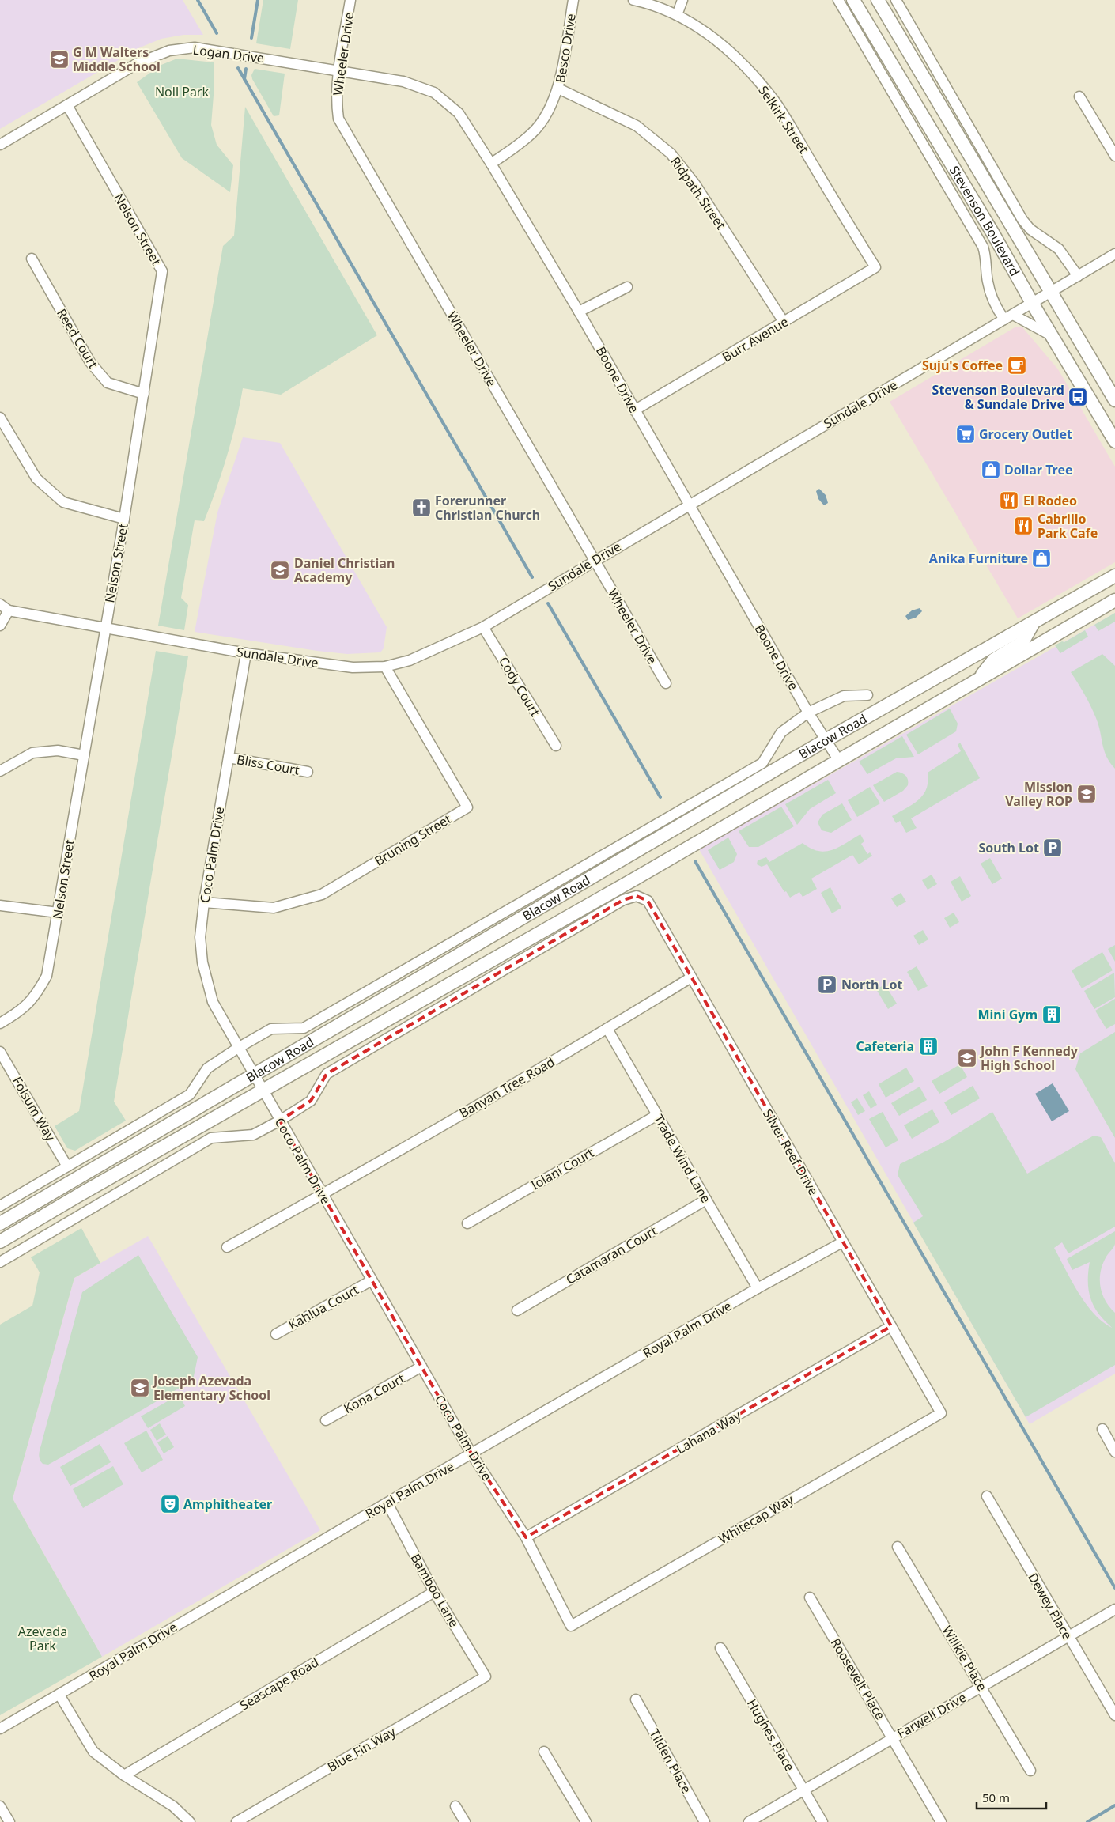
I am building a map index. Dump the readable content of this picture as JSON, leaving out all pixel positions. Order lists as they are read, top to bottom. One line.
{"streets":{"main road":["Stevenson Boulevard","Blacow Road"],"street":["Besco Drive","Logan Drive","Wheeler Drive","Selkirk Street","Ridpath Street","Nelson Street","Reed Court","Burr Avenue","Boone Drive","Sundale Drive","Cody Court","Bliss Court","Bruning Street","Coco Palm Drive","Banyan Tree Road","Folsum Way","Silver Reef Drive","Trade Wind Lane","Iolani Court","Catamaran Court","Kahlua Court","Royal Palm Drive","Kona Court","Lahana Way","Whitecap Way","Bamboo Lane","Dewey Place","Willkie Place","Roosevelt Place","Seascape Road","Farwell Drive","Hughes Place","Blue Fin Way","Tilden Place"]},"crossings":[["Besco Drive","Ridpath Street"],["Besco Drive","Boone Drive"],["Logan Drive","Wheeler Drive"],["Logan Drive","Nelson Street"],["Logan Drive","Boone Drive"],["Wheeler Drive","Boone Drive"],["Wheeler Drive","Sundale Drive"],["Selkirk Street","Burr Avenue"],["Ridpath Street","Burr Avenue"],["Stevenson Boulevard","Sundale Drive"],["Nelson Street","Reed Court"],["Nelson Street","Sundale Drive"],["Burr Avenue","Boone Drive"],["Boone Drive","Sundale Drive"],["Boone Drive","Blacow Road"],["Sundale Drive","Cody Court"],["Sundale Drive","Bruning Street"],["Sundale Drive","Coco Palm Drive"],["Blacow Road","Coco Palm Drive"],["Blacow Road","Folsum Way"],["Bliss Court","Coco Palm Drive"],["Bruning Street","Coco Palm Drive"],["Coco Palm Drive","Banyan Tree Road"],["Coco Palm Drive","Silver Reef Drive"],["Coco Palm Drive","Kahlua Court"],["Coco Palm Drive","Royal Palm Drive"],["Coco Palm Drive","Kona Court"],["Coco Palm Drive","Lahana Way"],["Coco Palm Drive","Whitecap Way"],["Banyan Tree Road","Silver Reef Drive"],["Banyan Tree Road","Trade Wind Lane"],["Silver Reef Drive","Royal Palm Drive"],["Silver Reef Drive","Lahana Way"],["Silver Reef Drive","Whitecap Way"],["Trade Wind Lane","Iolani Court"],["Trade Wind Lane","Catamaran Court"],["Trade Wind Lane","Royal Palm Drive"],["Royal Palm Drive","Bamboo Lane"],["Bamboo Lane","Seascape Road"],["Bamboo Lane","Blue Fin Way"],["Dewey Place","Farwell Drive"],["Willkie Place","Farwell Drive"],["Roosevelt Place","Farwell Drive"],["Farwell Drive","Hughes Place"]],"parks":["Noll Park","Azevada Park"],"places":{"school or university":["G M Walters Middle School","Daniel Christian Academy","Mission Valley ROP","John F Kennedy High School","Joseph Azevada Elementary School"],"cafe":["Suju's Coffee"],"bus stop":["Stevenson Boulevard & Sundale Drive"],"supermarket":["Grocery Outlet"],"shop":["Dollar Tree","Anika Furniture"],"restaurant":["El Rodeo","Cabrillo Park Cafe"],"church":["Forerunner Christian Church"],"parking":["South Lot","North Lot"],"building":["Mini Gym","Cafeteria"],"theatre":["Amphitheater"]},"scale_bar":"50 m"}
